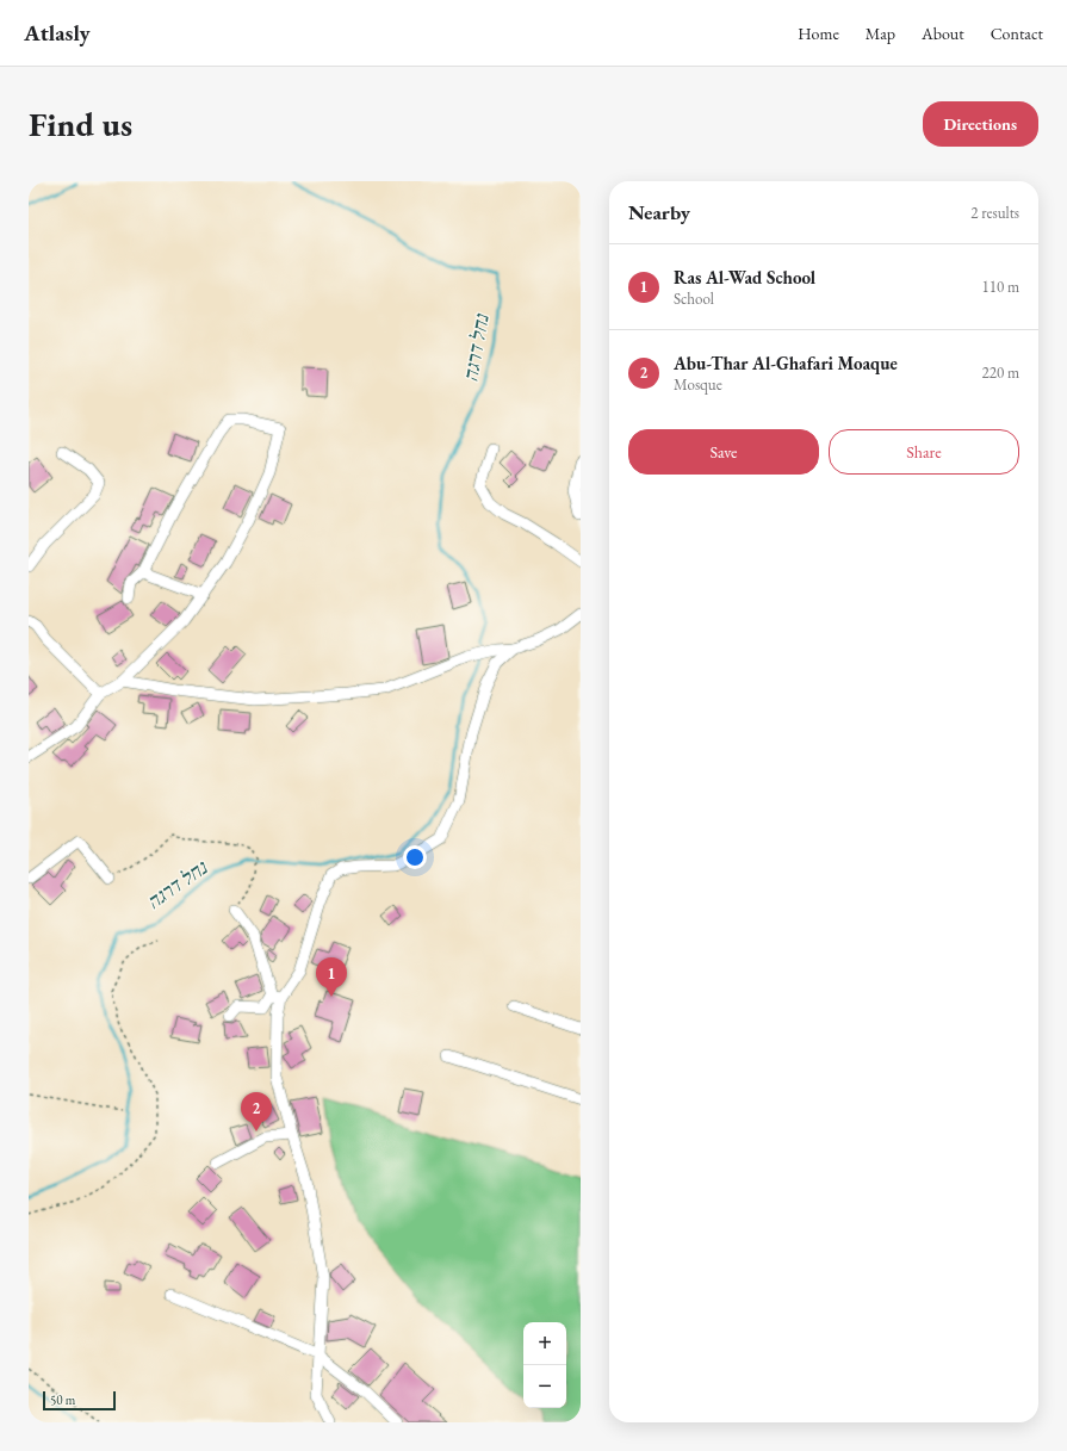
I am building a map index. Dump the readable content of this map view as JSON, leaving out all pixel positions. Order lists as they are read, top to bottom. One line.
{"water":["נחל דרגה"],"scale_bar":"50 m","page":{"header":"Atlasly","nav":["Home","Map","About","Contact"],"buttons":["Directions",["Save","Share"]],"title":"Find us","heading":["Nearby","2 results"],"list":[{"mark":"1","name":"Ras Al-Wad School","note":"School","value":"110 m"},{"mark":"2","name":"Abu-Thar Al-Ghafari Moaque","note":"Mosque","value":"220 m"}],"pins":["1","2"],"map_buttons":["+","−"],"scale":"50 m"}}
